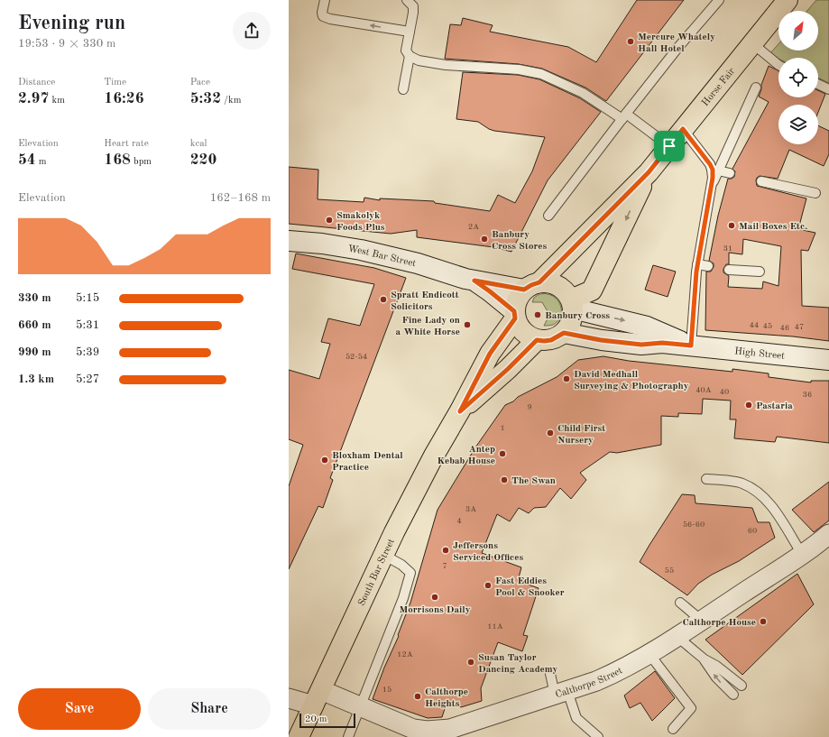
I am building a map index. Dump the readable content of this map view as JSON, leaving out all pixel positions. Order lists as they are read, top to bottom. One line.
{"streets":{"main road":["Horse Fair","South Bar Street"],"street":["West Bar Street","High Street","Calthorpe Street"]},"crossings":[["Horse Fair","High Street"],["South Bar Street","Calthorpe Street"]],"places":["Mercure Whately Hall Hotel","Smakolyk Foods Plus","Mail Boxes Etc.","Banbury Cross Stores","Spratt Endicott Solicitors","Banbury Cross","Fine Lady on a White Horse","David Medhall Surveying & Photography","Pastaria","Child First Nursery","Antep Kebab House","Bloxham Dental Practice","The Swan","Jeffersons Serviced Offices","Fast Eddies Pool & Snooker","Morrisons Daily","Calthorpe House","Susan Taylor Dancing Academy","Calthorpe Heights"],"house_numbers":["2A","31","44","45","47","46","52-54","40A","40","36","9","1","3A","4","56-60","60","7","55","11A","12A","15"],"scale_bar":"20 m","north":"top right","page":{"heading":["Evening run","19:53 · 9 × 330 m"],"stats":[["Distance","2.97 km"],["Time","16:26"],["Pace","5:32 /km"],["Elevation","54 m"],["Heart rate","168 bpm"],["kcal","220"]],"chart":["Elevation","162–168 m"],"list":[{"name":"330 m","note":"5:15"},{"name":"660 m","note":"5:31"},{"name":"990 m","note":"5:39"},{"name":"1.3 km","note":"5:27"}],"buttons":["Save","Share"],"scale":"20 m"}}
